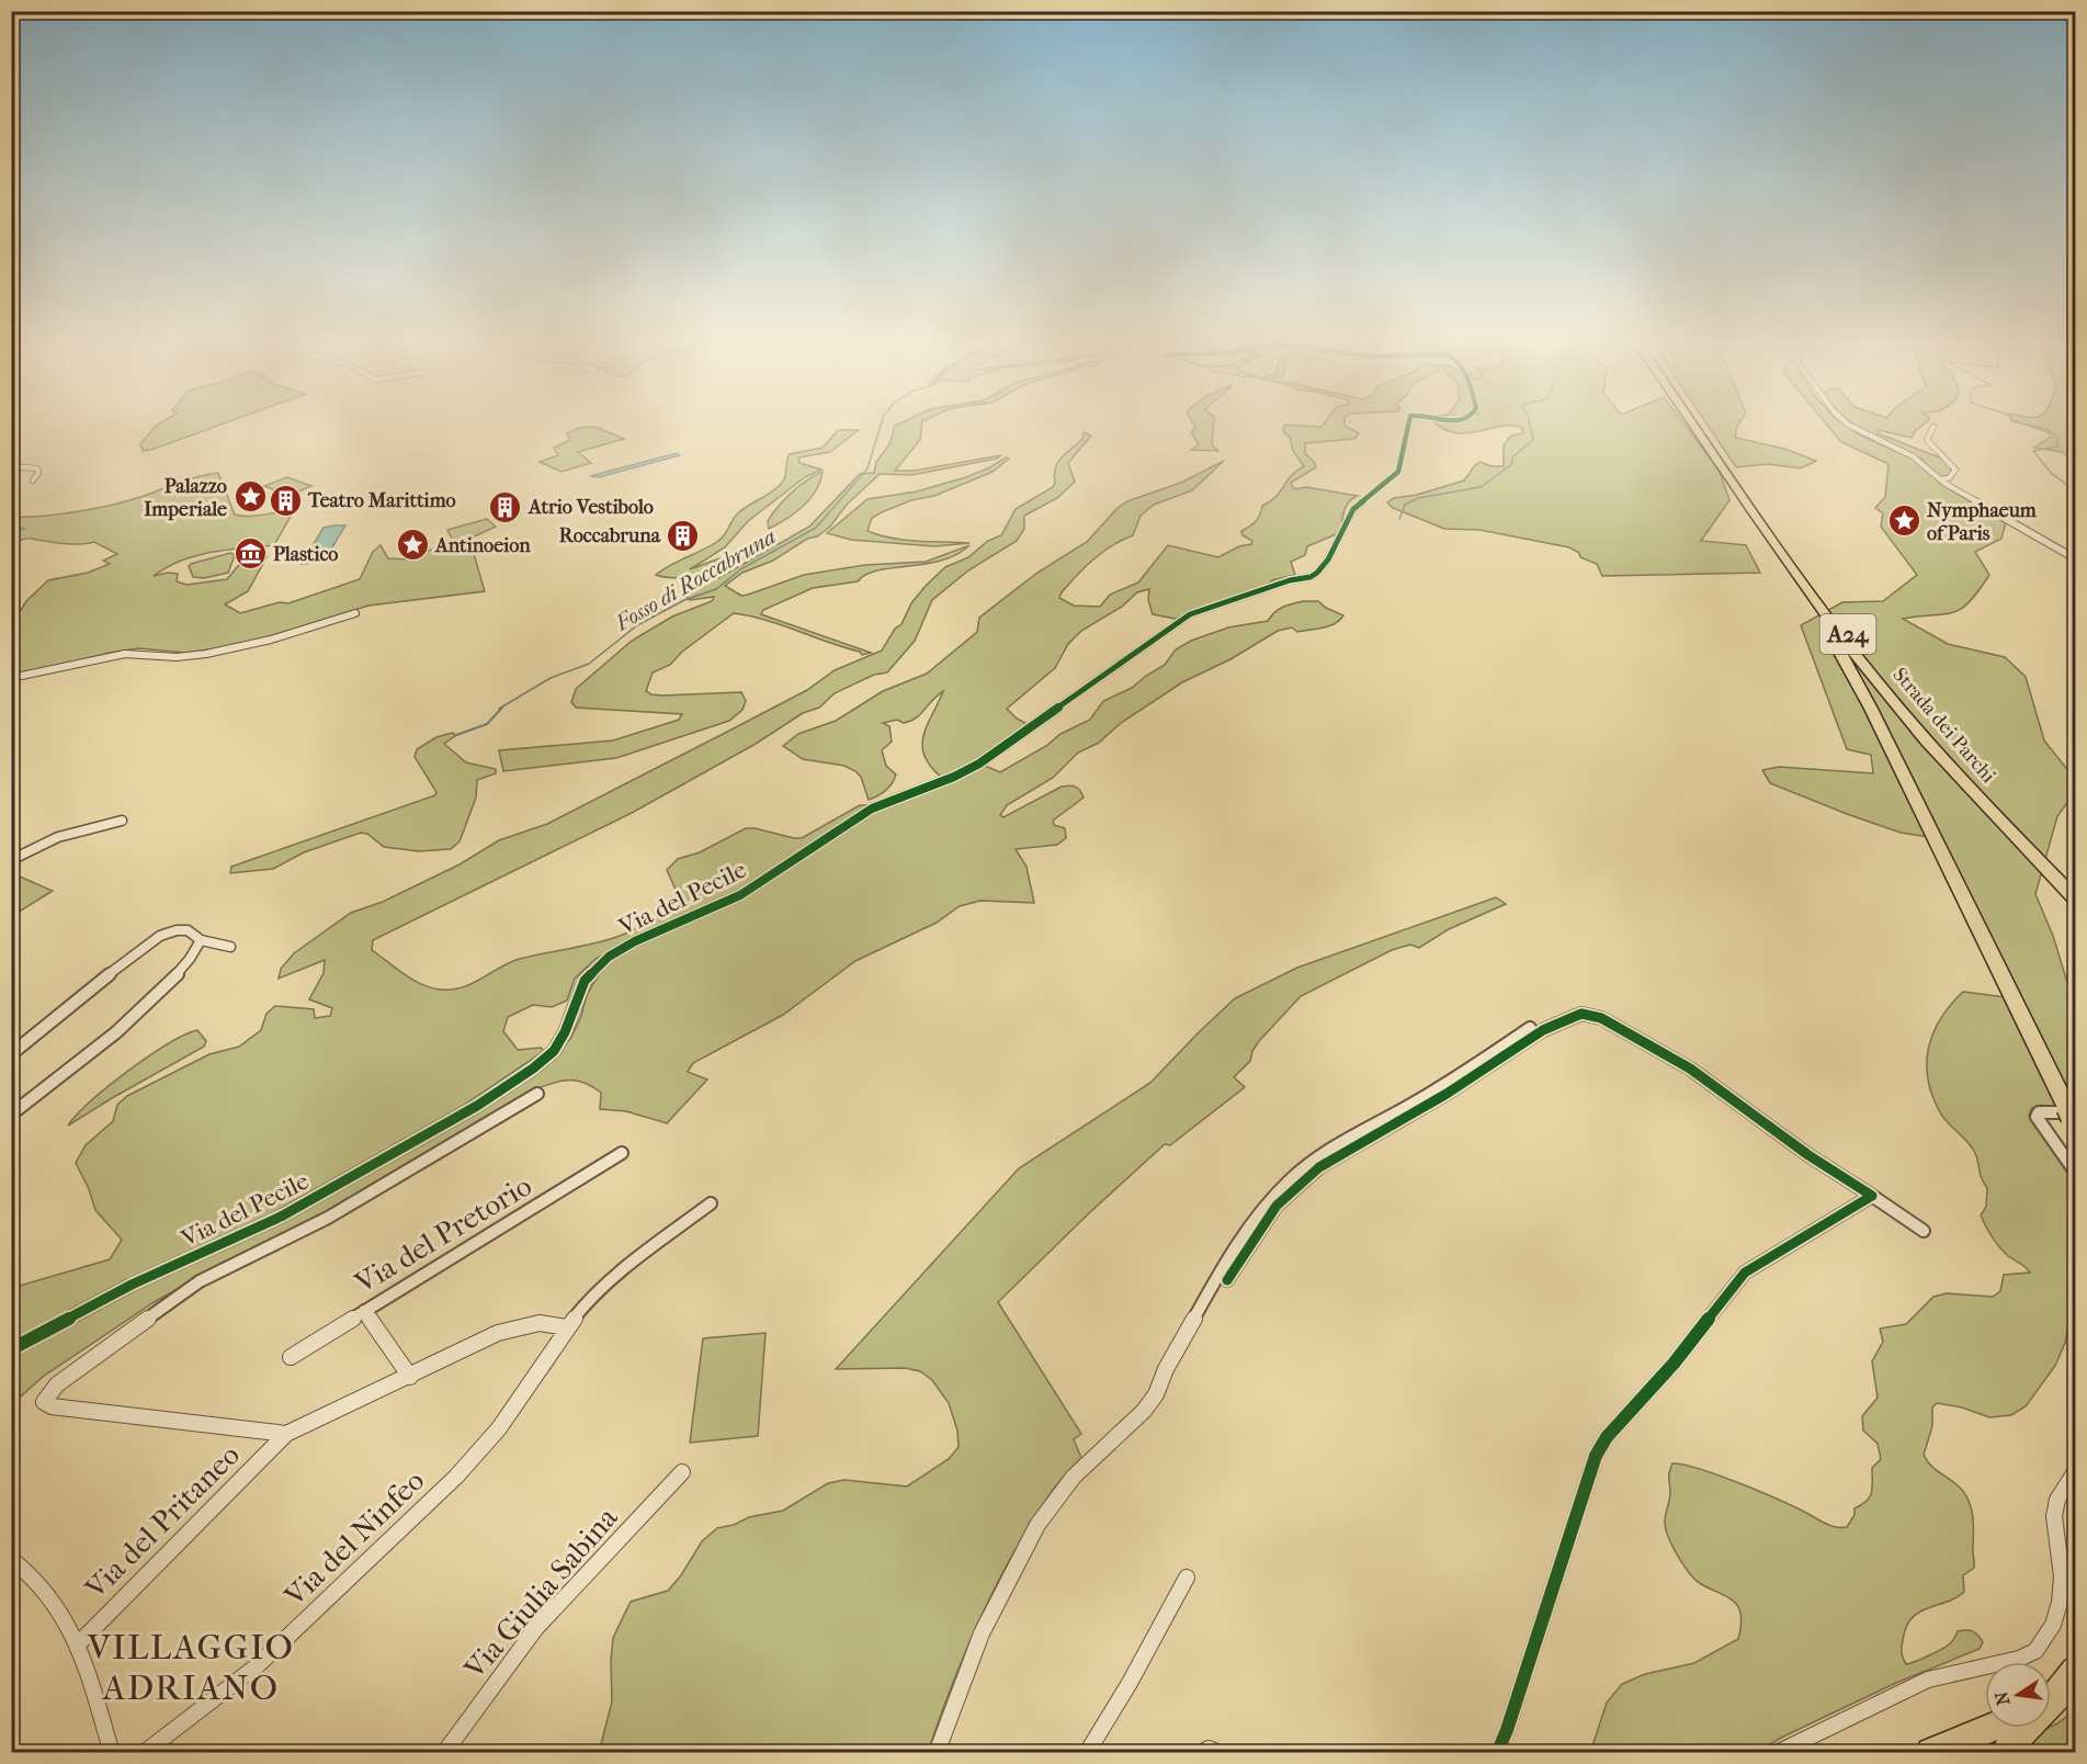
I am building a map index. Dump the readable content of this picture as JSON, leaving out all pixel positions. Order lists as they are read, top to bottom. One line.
{"streets":{"highway":["A24","Strada dei Parchi"],"street":["Via del Pecile","Via del Pretorio","Via del Pritaneo","Via del Ninfeo","Via Giulia Sabina"]},"districts":["VILLAGGIO ADRIANO"],"water":["Fosso di Roccabruna"],"places":{"place":["Palazzo Imperiale","Nymphaeum of Paris","Antinoeion"],"building":["Teatro Marittimo","Atrio Vestibolo","Roccabruna"],"museum":["Plastico"]},"north":"left"}
